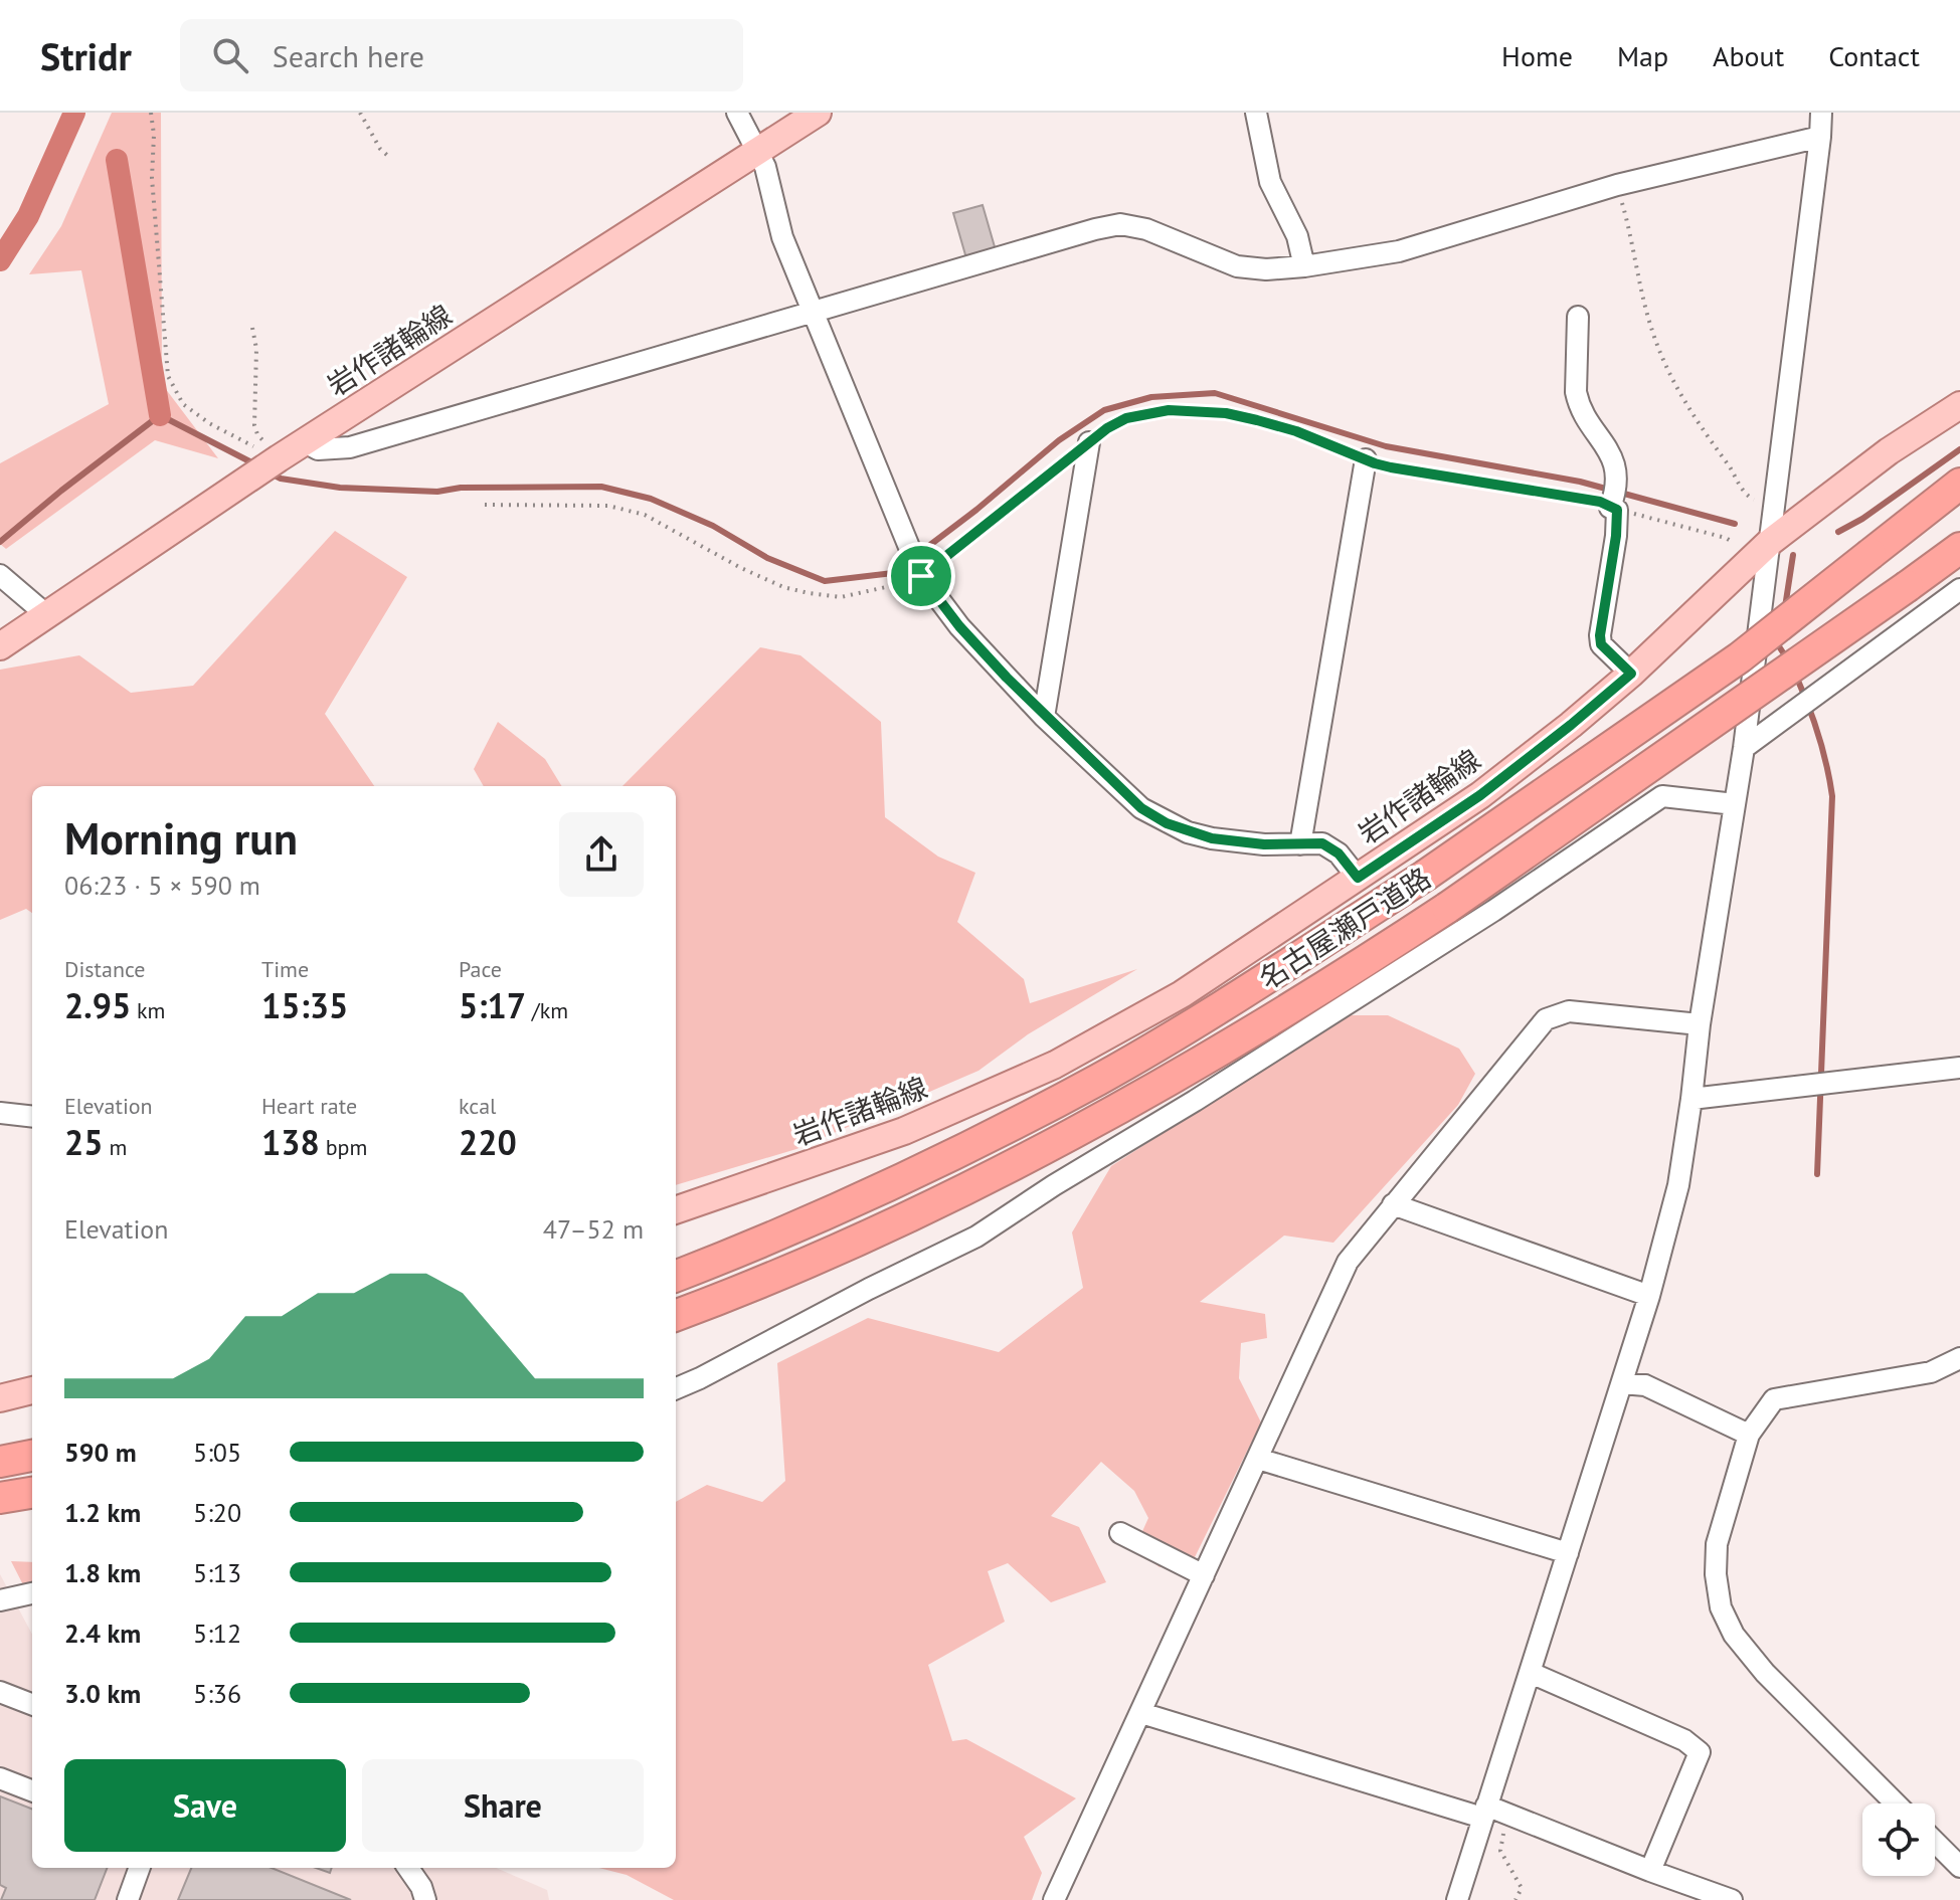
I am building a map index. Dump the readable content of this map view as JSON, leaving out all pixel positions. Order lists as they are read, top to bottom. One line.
{"streets":{"highway":["名古屋瀬戸道路"],"main road":["岩作諸輪線"]},"page":{"header":"Stridr","search":"Search here","nav":["Home","Map","About","Contact"],"heading":["Morning run","06:23 · 5 × 590 m"],"stats":[["Distance","2.95 km"],["Time","15:35"],["Pace","5:17 /km"],["Elevation","25 m"],["Heart rate","138 bpm"],["kcal","220"]],"chart":["Elevation","47–52 m"],"list":[{"name":"590 m","note":"5:05"},{"name":"1.2 km","note":"5:20"},{"name":"1.8 km","note":"5:13"},{"name":"2.4 km","note":"5:12"},{"name":"3.0 km","note":"5:36"}],"buttons":["Save","Share"]}}
